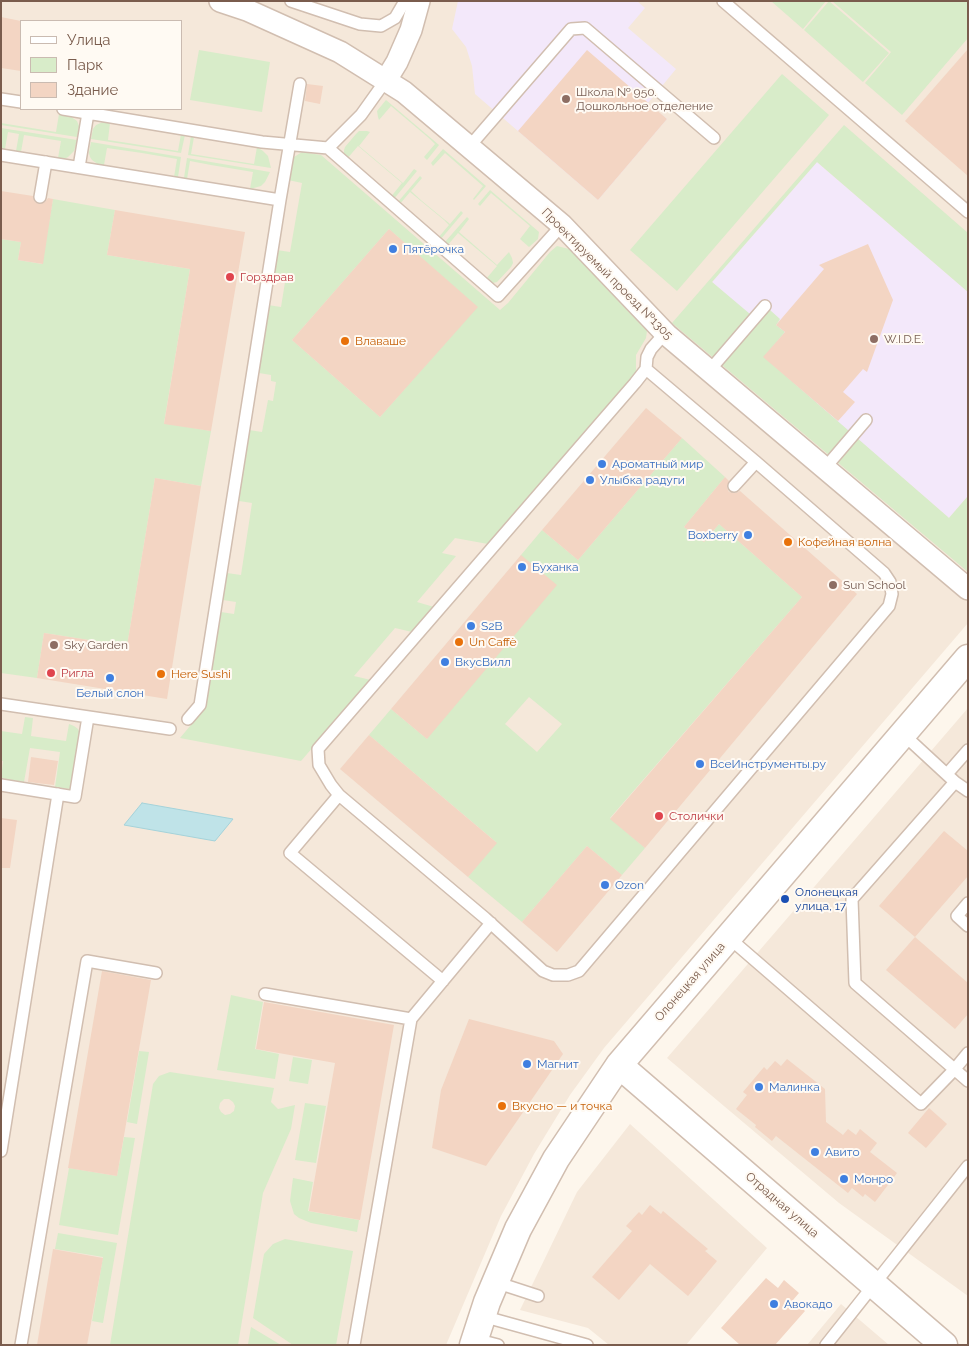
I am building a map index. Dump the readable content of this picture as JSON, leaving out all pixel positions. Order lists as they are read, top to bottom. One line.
{"streets":{"street":["Проектируемый проезд №1305","Олонецкая улица","Отрадная улица"]},"crossings":[["Олонецкая улица","Отрадная улица"]],"places":["Школа № 950. Дошкольное отделение","Пятёрочка","Горздрав","W.I.D.E.","Влаваше","Ароматный мир","Улыбка радуги","Boxberry","Кофейная волна","Буханка","Sun School","S2B","Un Caffè","Sky Garden","ВкусВилл","Ригла","Here Sushi","Белый слон","ВсеИнструменты.ру","Столички","Ozon","Олонецкая улица, 17","Магнит","Малинка","Вкусно — и точка","Авито","Монро","Авокадо"],"legend":["Улица","Парк","Здание"]}
